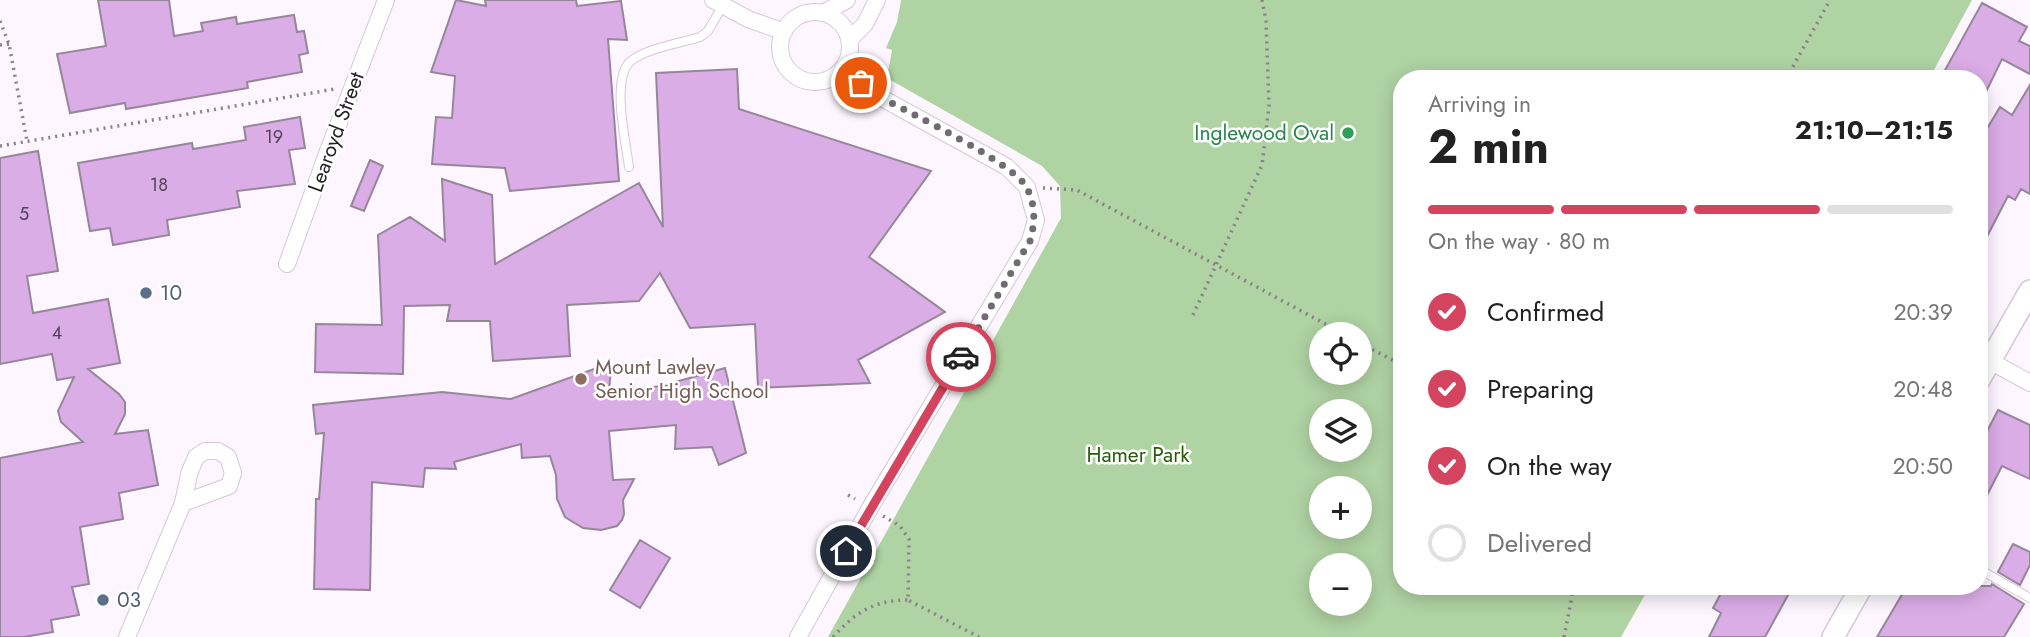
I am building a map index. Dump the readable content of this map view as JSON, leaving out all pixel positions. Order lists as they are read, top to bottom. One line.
{"streets":{"street":["Learoyd Street"]},"parks":["Hamer Park"],"places":["Inglewood Oval","10","Mount Lawley Senior High School","03"],"house_numbers":["19","18","5","4"],"page":{"heading":["2 min","Arriving in","21:10–21:15"],"bar":"On the way · 80 m","list":[["Confirmed","20:39"],["Preparing","20:48"],["On the way","20:50"],"Delivered"],"map_buttons":["+","−"]}}
